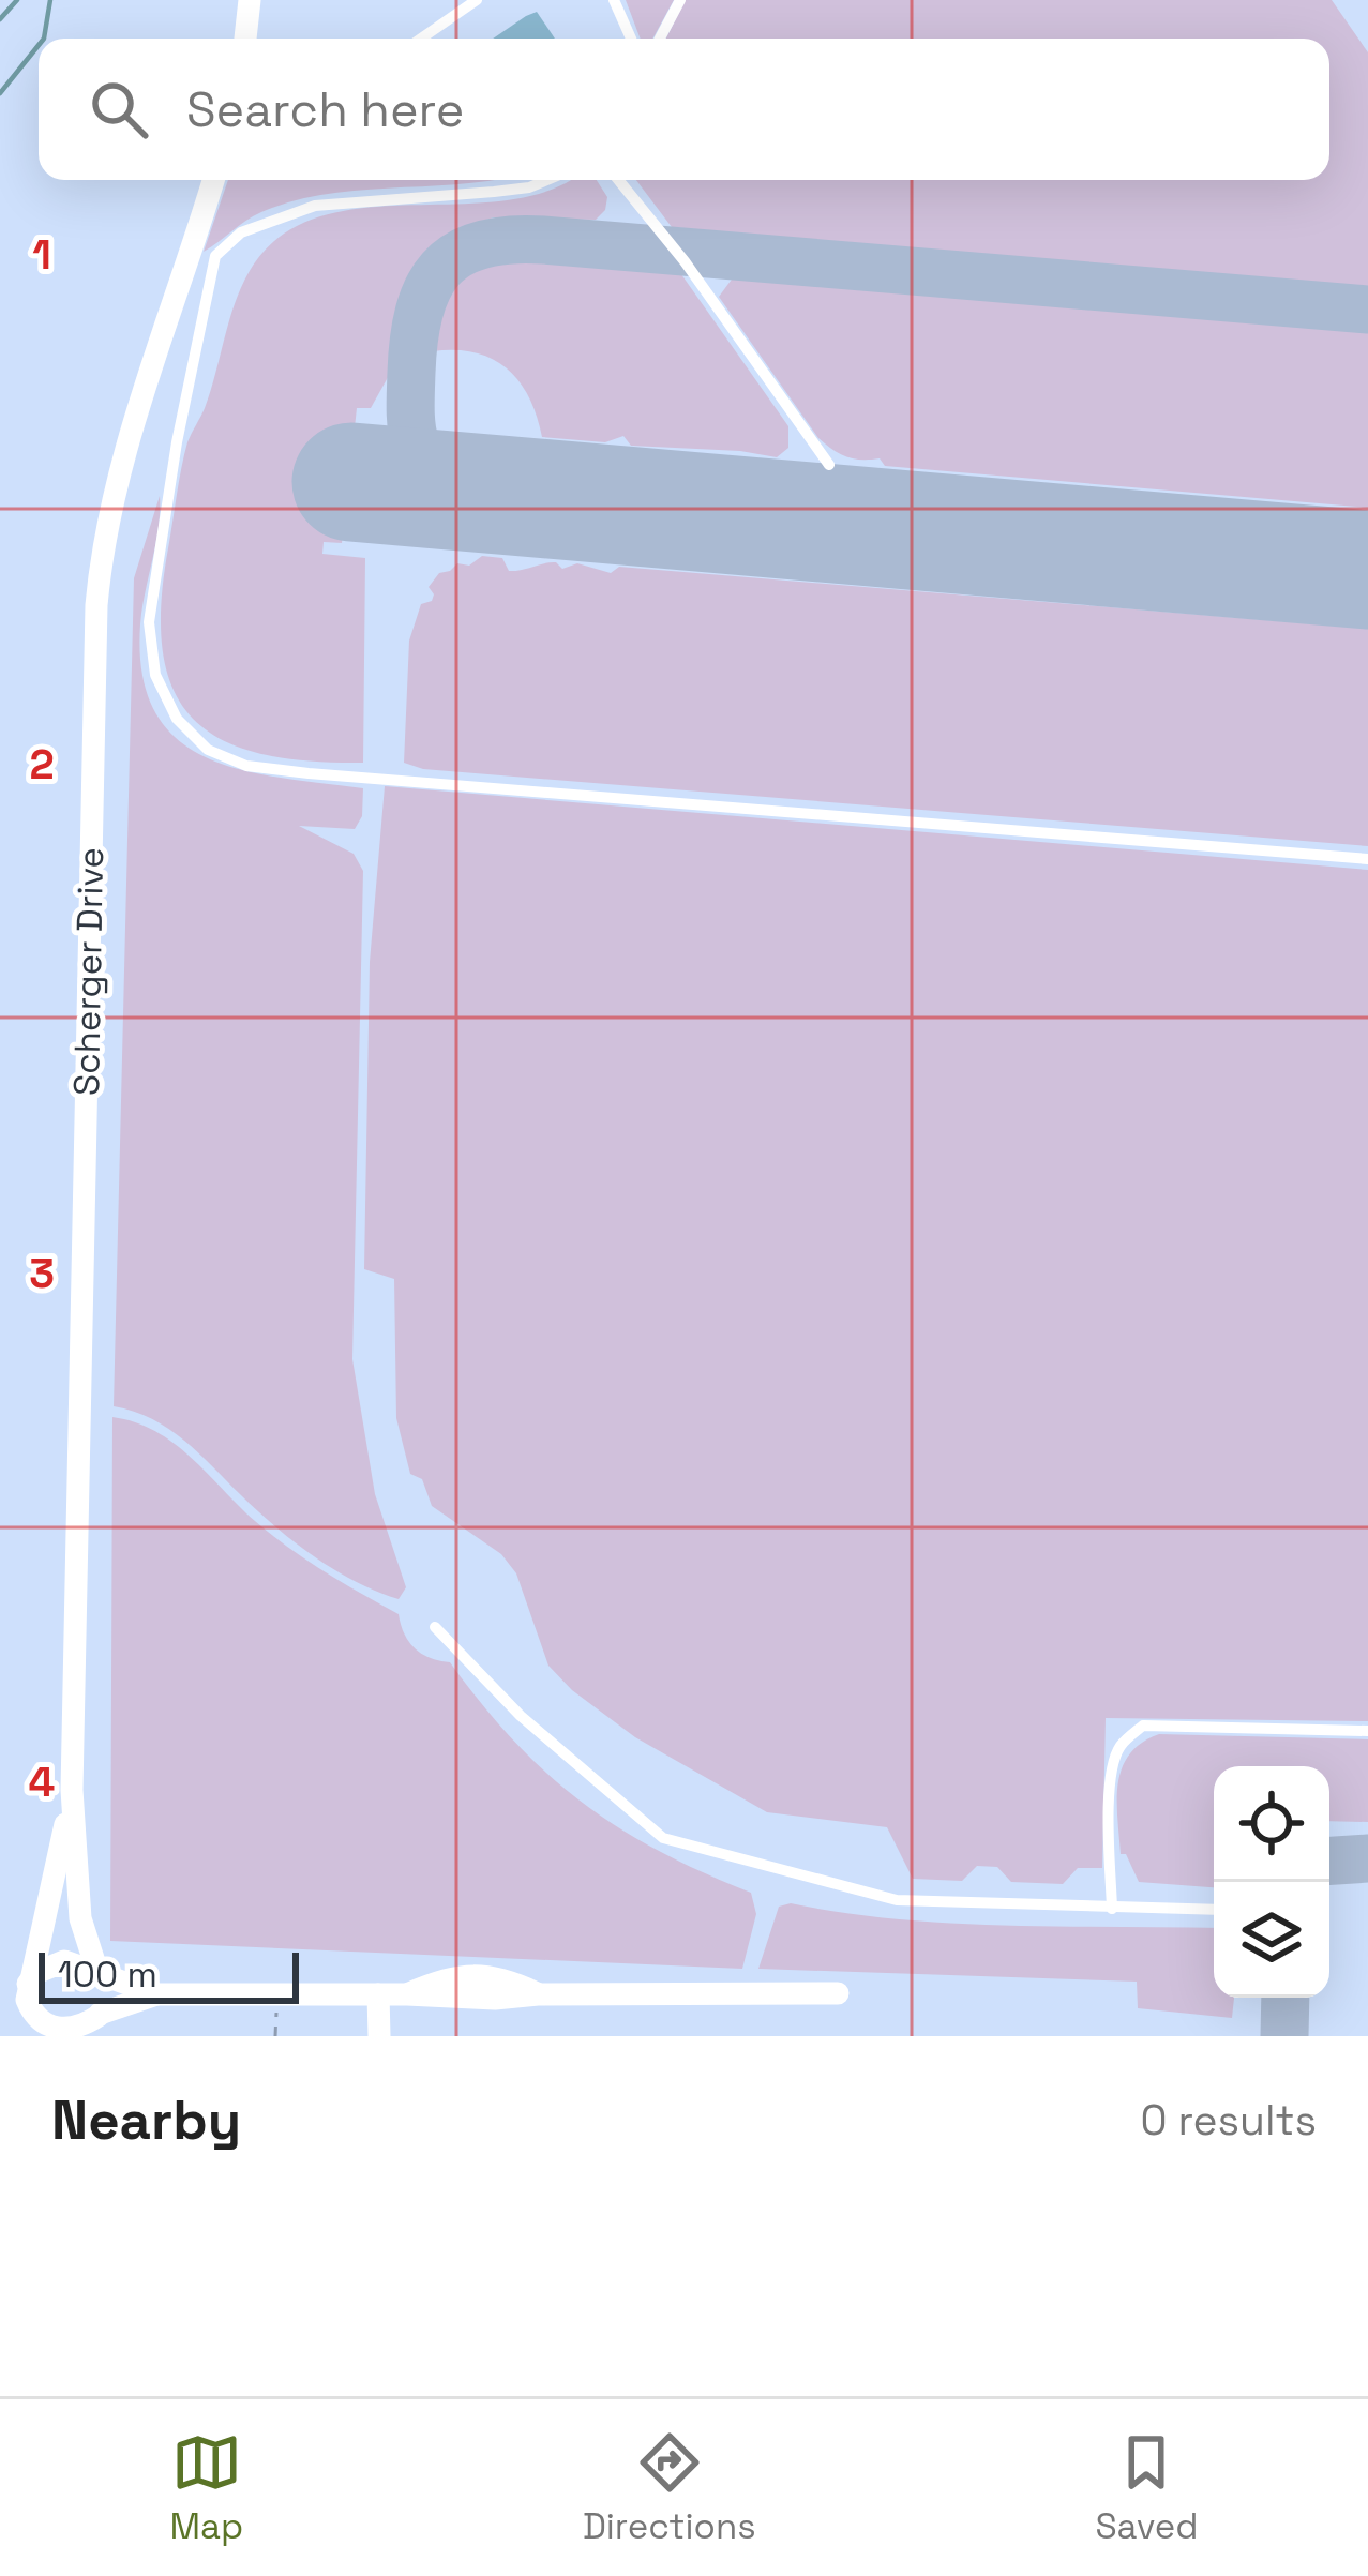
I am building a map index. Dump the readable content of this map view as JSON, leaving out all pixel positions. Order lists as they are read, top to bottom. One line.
{"streets":{"street":["Scherger Drive"]},"scale_bar":"100 m","page":{"search":"Search here","scale":"100 m","heading":["Nearby","0 results"],"nav":["Map","Directions","Saved"]},"grid":{"rows":["1","2","3","4"]}}
